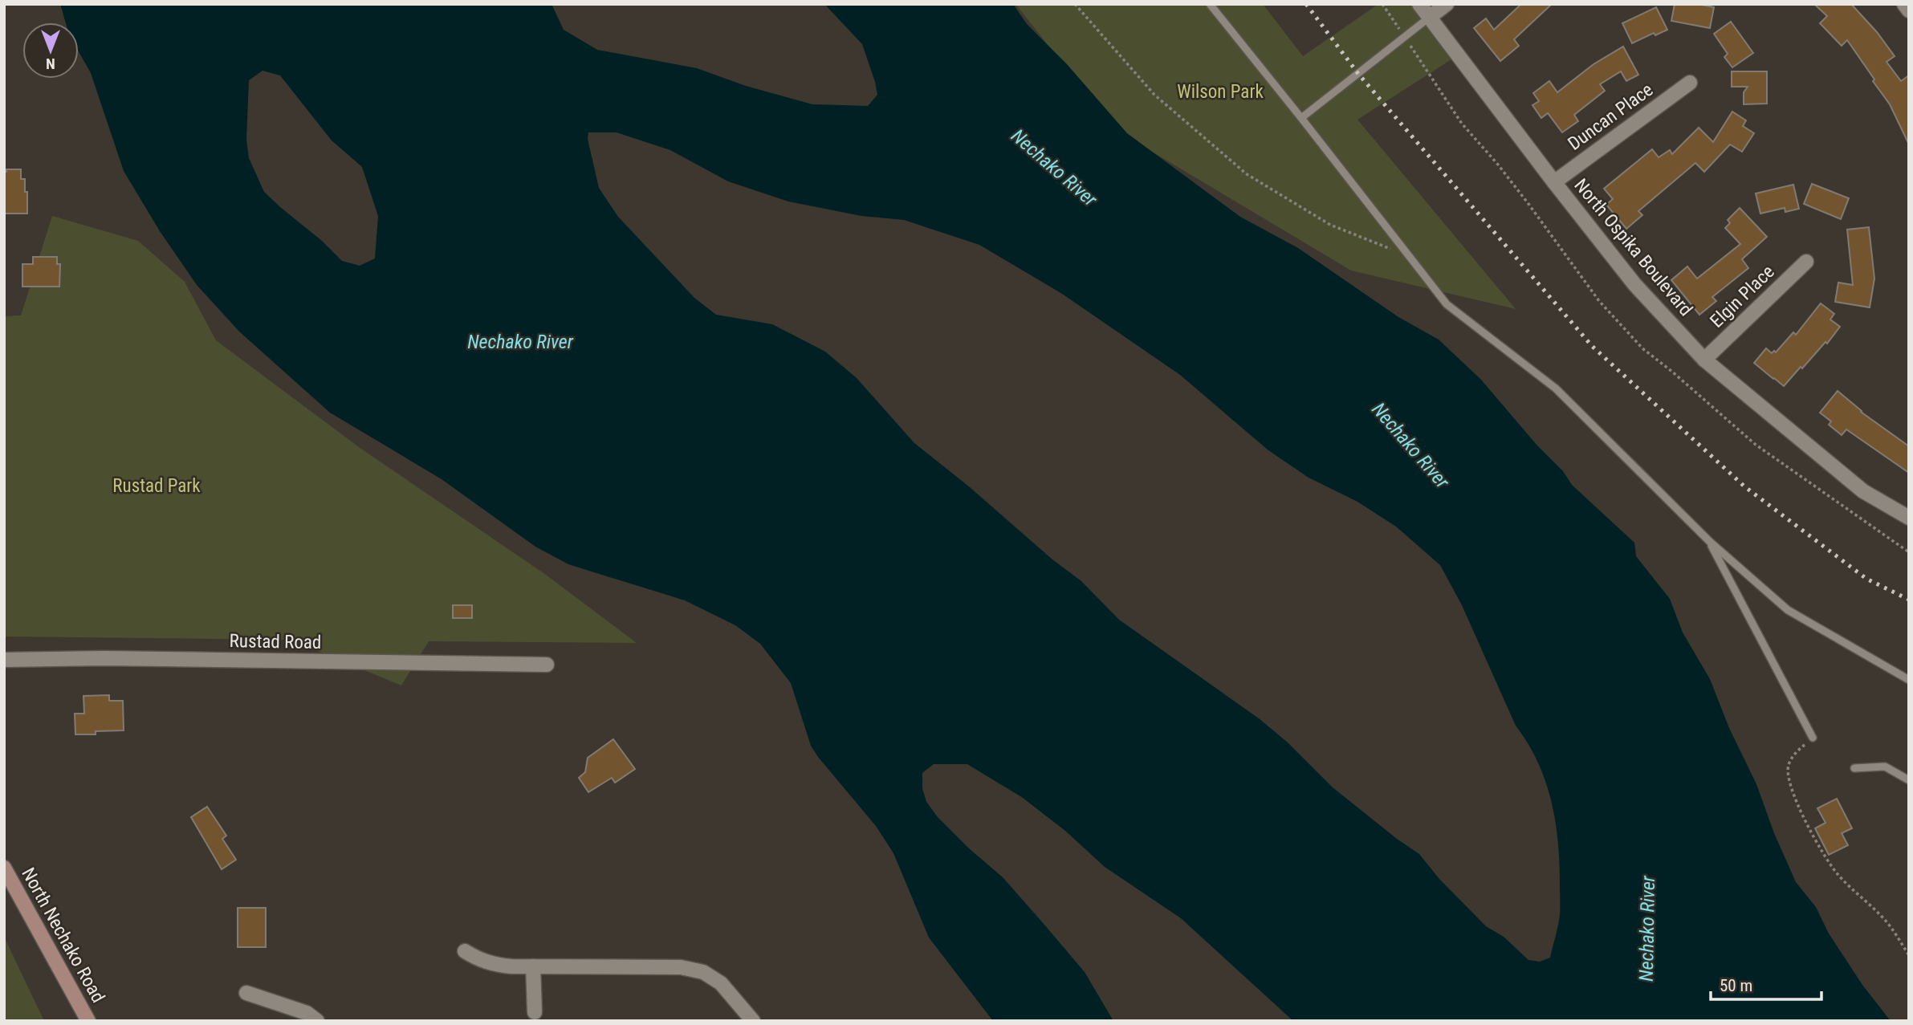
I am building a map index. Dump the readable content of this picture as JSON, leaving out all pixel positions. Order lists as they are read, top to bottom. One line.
{"streets":{"main road":["North Nechako Road"],"street":["Duncan Place","North Ospika Boulevard","Elgin Place","Rustad Road"]},"crossings":[["Duncan Place","North Ospika Boulevard"],["North Ospika Boulevard","Elgin Place"]],"water":["Nechako River"],"parks":["Wilson Park","Rustad Park"],"scale_bar":"50 m","north":"bottom"}
